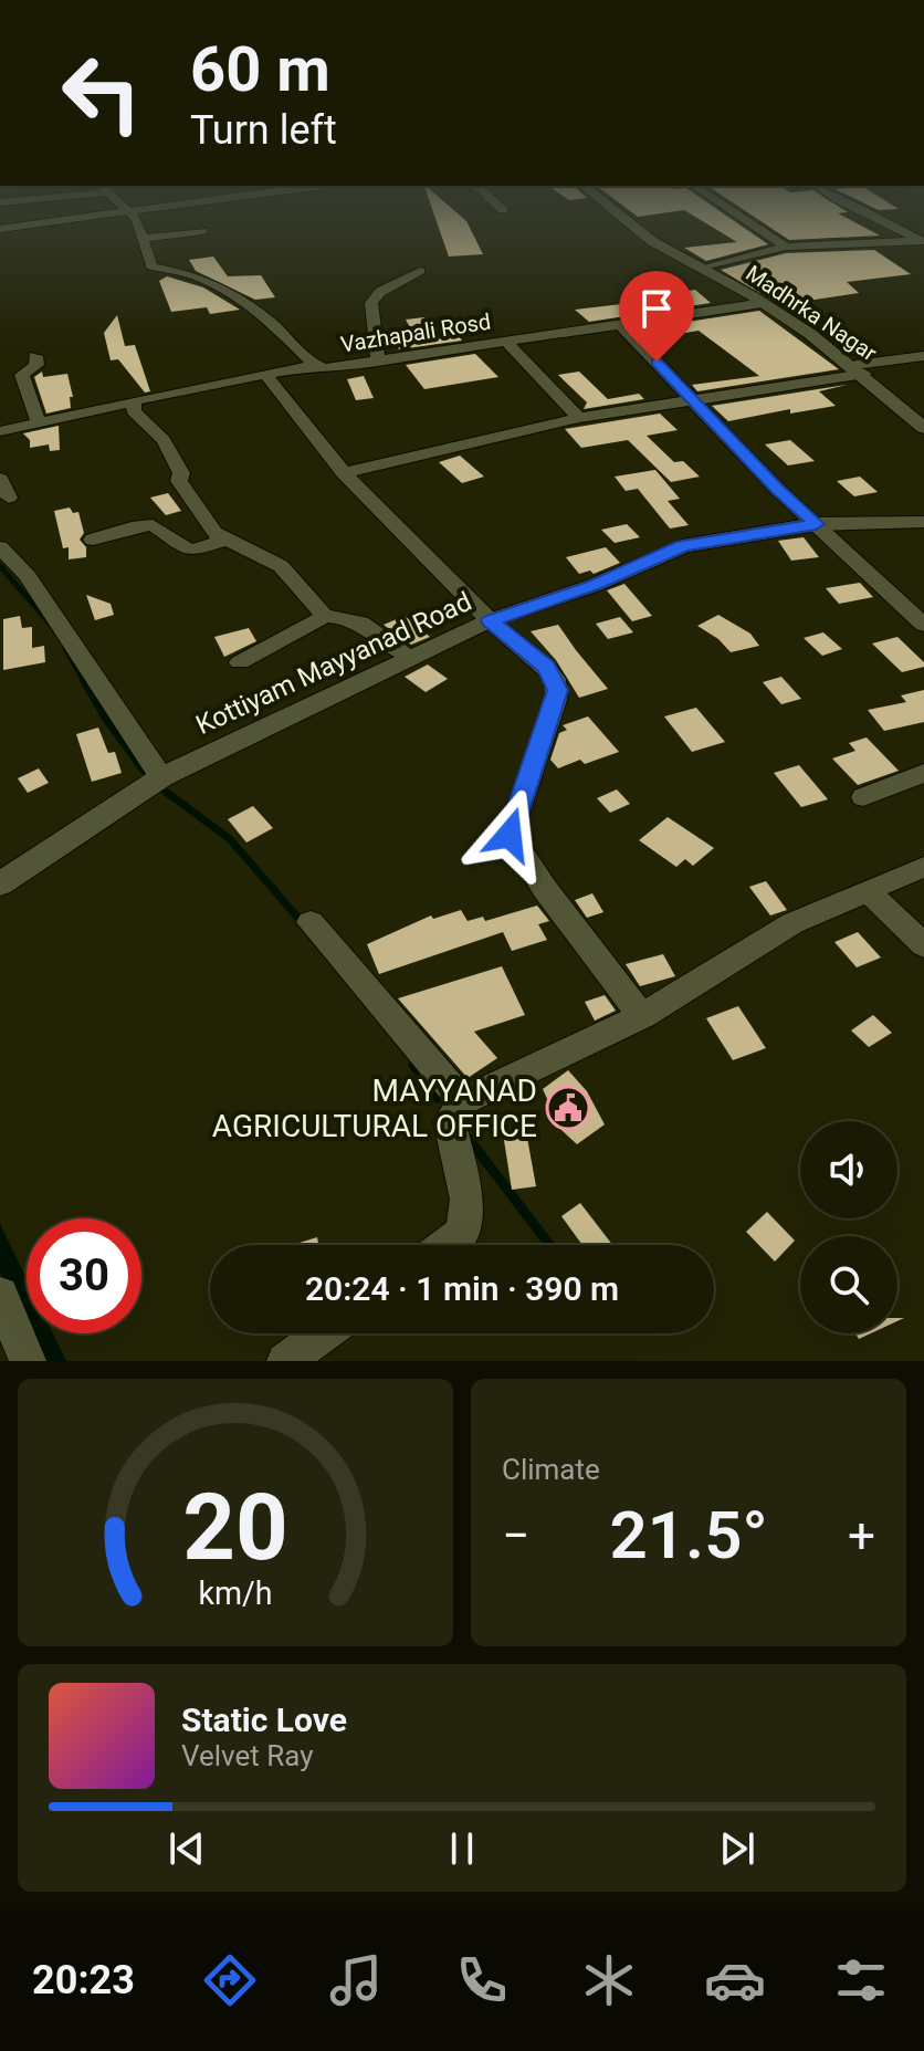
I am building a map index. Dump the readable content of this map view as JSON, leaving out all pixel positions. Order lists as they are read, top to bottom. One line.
{"streets":{"street":["Madhrka Nagar","Vazhapali Rosd","Kottiyam Mayyanad Road"]},"crossings":[["Madhrka Nagar","Vazhapali Rosd"]],"places":{"public building":["MAYYANAD AGRICULTURAL OFFICE"]},"page":{"turn":["60 m","Turn left"],"limit":"30","trip":"20:24 · 1 min · 390 m","tile":"Climate","heat":["−","21.5°","+"],"song":["Static Love","Velvet Ray"],"tabs":"20:23","gauge":["20","km/h"]}}
